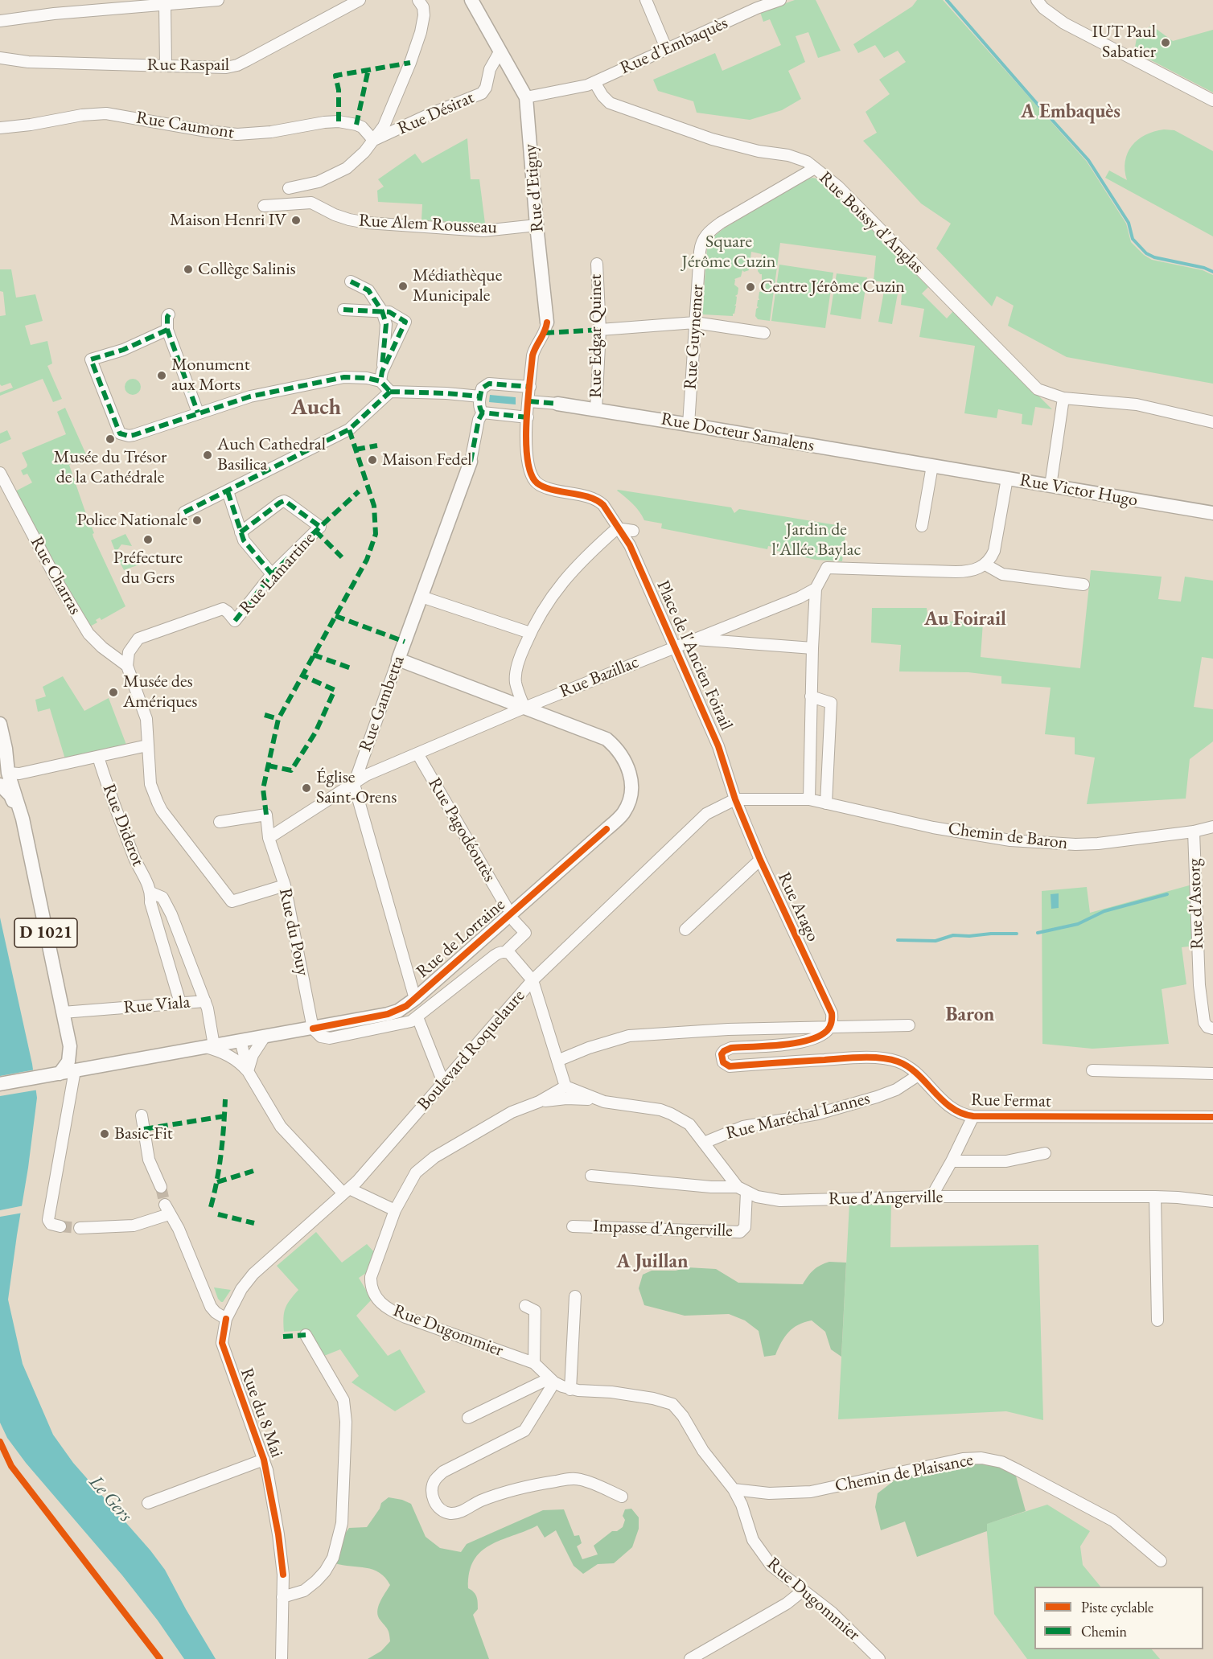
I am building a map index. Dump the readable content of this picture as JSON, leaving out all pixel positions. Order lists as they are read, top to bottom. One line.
{"streets":{"main road":["Rue d'Etigny","Rue Docteur Samalens","Rue Victor Hugo","Rue Gambetta","D 1021","Rue de Lorraine"],"street":["Rue d'Embaquès","Rue Raspail","Rue Désirat","Rue Caumont","Rue Boissy d'Anglas","Rue Alem Rousseau","Rue Edgar Quinet","Rue Guynemer","Rue Lamartine","Rue Charras","Place de l'Ancien Foirail","Rue Bazillac","Rue Diderot","Rue Pagodéoutès","Chemin de Baron","Rue d'Astorg","Rue Arago","Rue du Pouy","Rue Viala","Boulevard Roquelaure","Rue Fermat","Rue Maréchal Lannes","Rue d'Angerville","Impasse d'Angerville","Rue Dugommier","Rue du 8 Mai","Chemin de Plaisance"]},"crossings":[["Rue d'Embaquès","Rue d'Etigny"],["Rue d'Embaquès","Rue Boissy d'Anglas"],["Rue Désirat","Rue Caumont"],["Rue Désirat","Rue d'Etigny"],["Rue d'Etigny","Rue Alem Rousseau"],["Rue d'Etigny","Rue Docteur Samalens"],["Rue d'Etigny","Place de l'Ancien Foirail"],["Rue Boissy d'Anglas","Rue Guynemer"],["Rue Edgar Quinet","Rue Docteur Samalens"],["Rue Guynemer","Rue Docteur Samalens"],["Rue Docteur Samalens","Rue Victor Hugo"],["Rue Lamartine","Rue Charras"],["Place de l'Ancien Foirail","Rue Bazillac"],["Place de l'Ancien Foirail","Rue Arago"],["Place de l'Ancien Foirail","Boulevard Roquelaure"],["Rue Bazillac","Rue Gambetta"],["Rue Bazillac","Rue Pagodéoutès"],["Rue Bazillac","Rue du Pouy"],["Rue Bazillac","Rue de Lorraine"],["Rue Gambetta","Rue de Lorraine"],["Rue Diderot","Rue Viala"],["Chemin de Baron","Rue d'Astorg"],["Rue Arago","Boulevard Roquelaure"],["Rue Arago","Rue Fermat"],["Rue du Pouy","Rue de Lorraine"],["D 1021","Rue Viala"],["Rue de Lorraine","Rue Viala"],["Boulevard Roquelaure","Rue du 8 Mai"],["Rue Fermat","Rue Maréchal Lannes"],["Rue d'Angerville","Impasse d'Angerville"],["Rue Dugommier","Chemin de Plaisance"]],"districts":["A Embaquès","Auch","Au Foirail","Baron","A Juillan"],"water":["Le Gers"],"parks":["Square Jérôme Cuzin","Jardin de l'Allée Baylac"],"places":["IUT Paul Sabatier","Maison Henri IV","Collège Salinis","Médiathèque Municipale","Centre Jérôme Cuzin","Monument aux Morts","Musée du Trésor de la Cathédrale","Auch Cathedral Basilica","Maison Fedel","Police Nationale","Préfecture du Gers","Musée des Amériques","Église Saint-Orens","Basic-Fit"],"legend":["Piste cyclable","Chemin"]}
